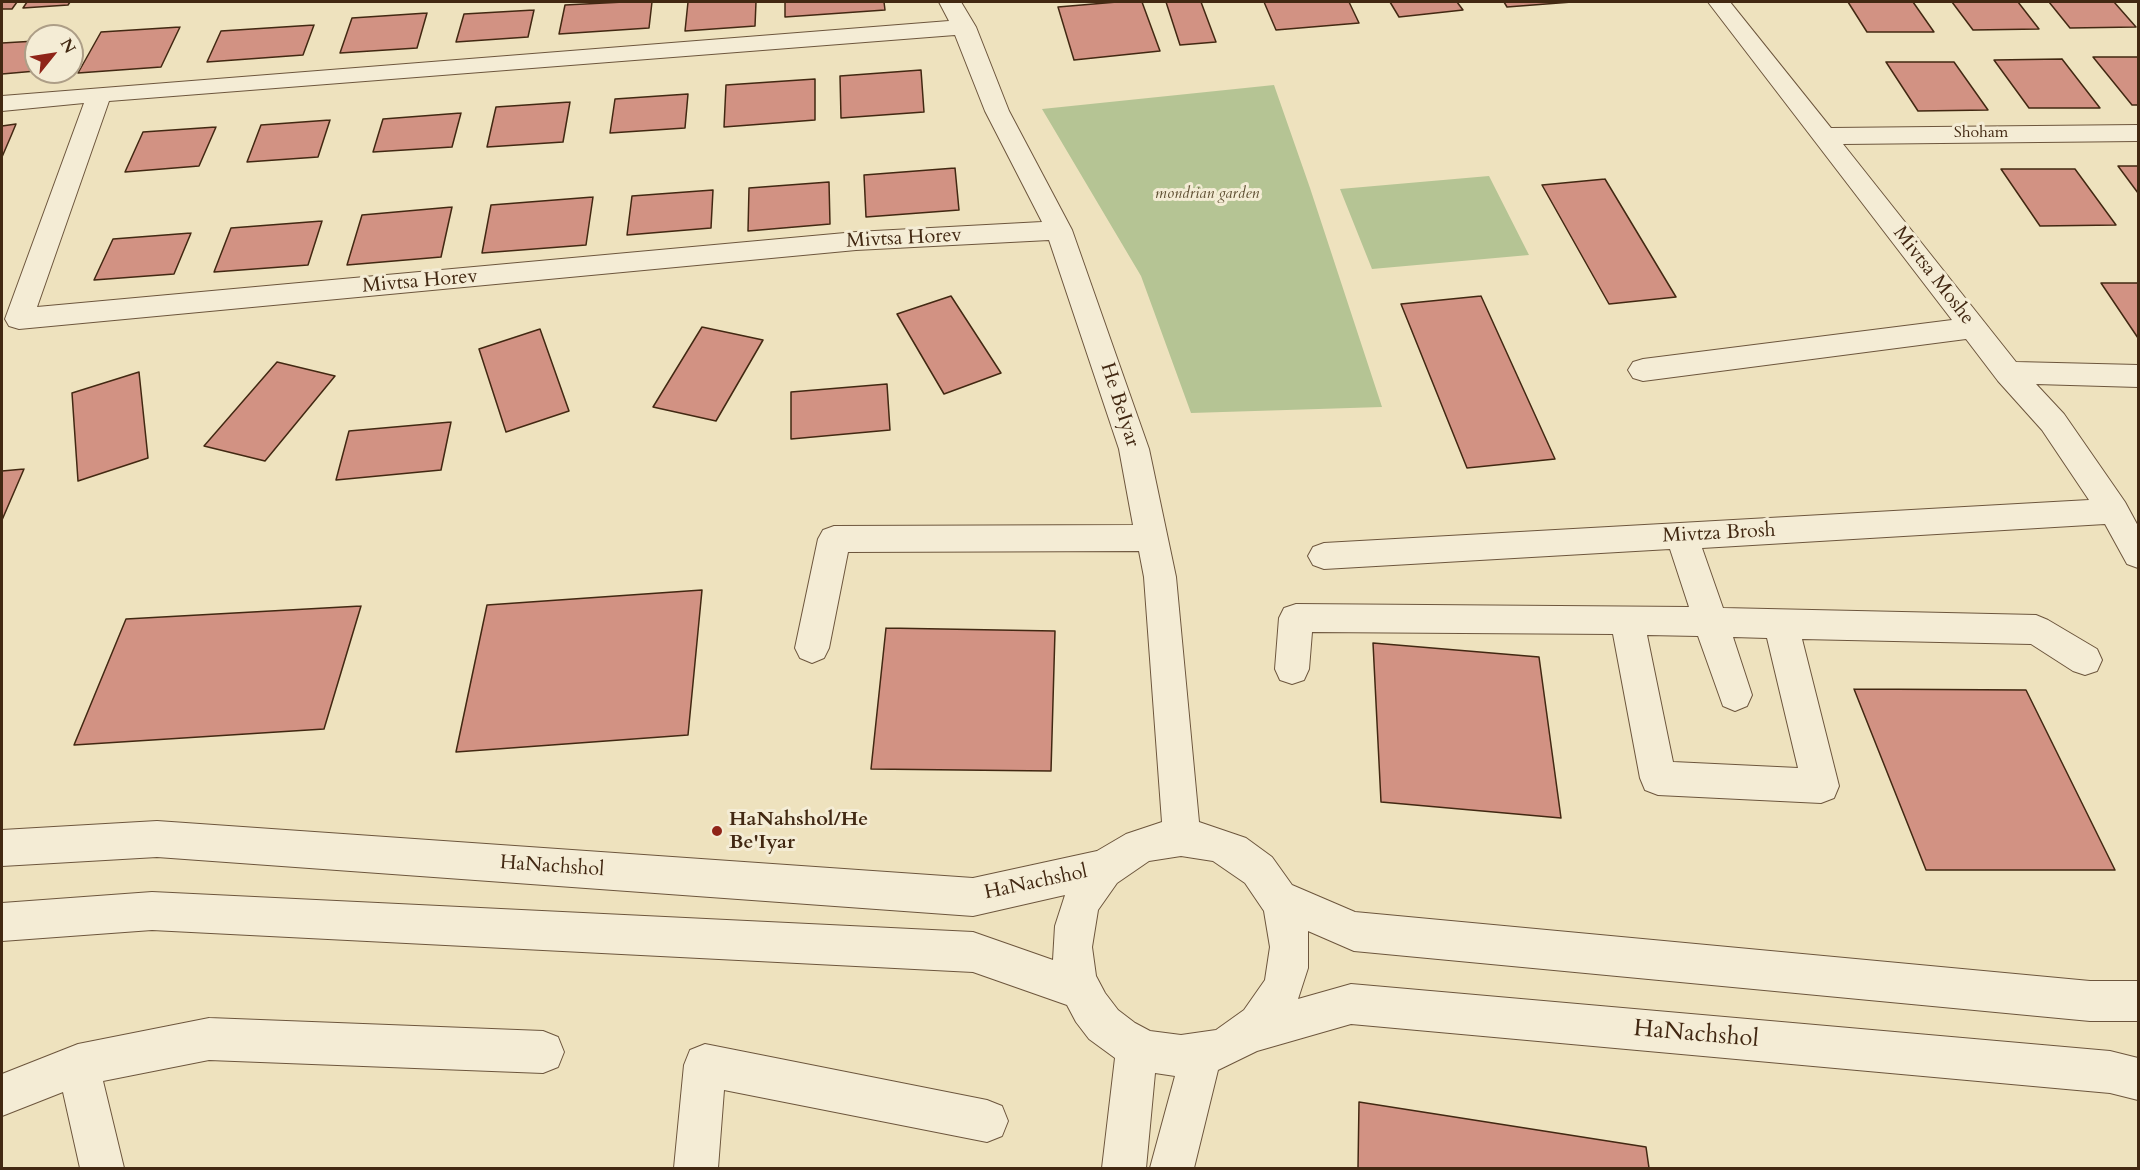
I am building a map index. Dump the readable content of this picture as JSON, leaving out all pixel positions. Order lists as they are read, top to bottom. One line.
{"streets":{"street":["Shoham","Mivtsa Horev","Mivtsa Moshe","He BeIyar","Mivtza Brosh","HaNachshol"]},"crossings":[["Shoham","Mivtsa Moshe"],["Mivtsa Horev","He BeIyar"],["Mivtsa Moshe","Mivtza Brosh"],["He BeIyar","HaNachshol"]],"parks":["mondrian garden"],"places":["HaNahshol/He Be'Iyar"],"north":"top right"}
